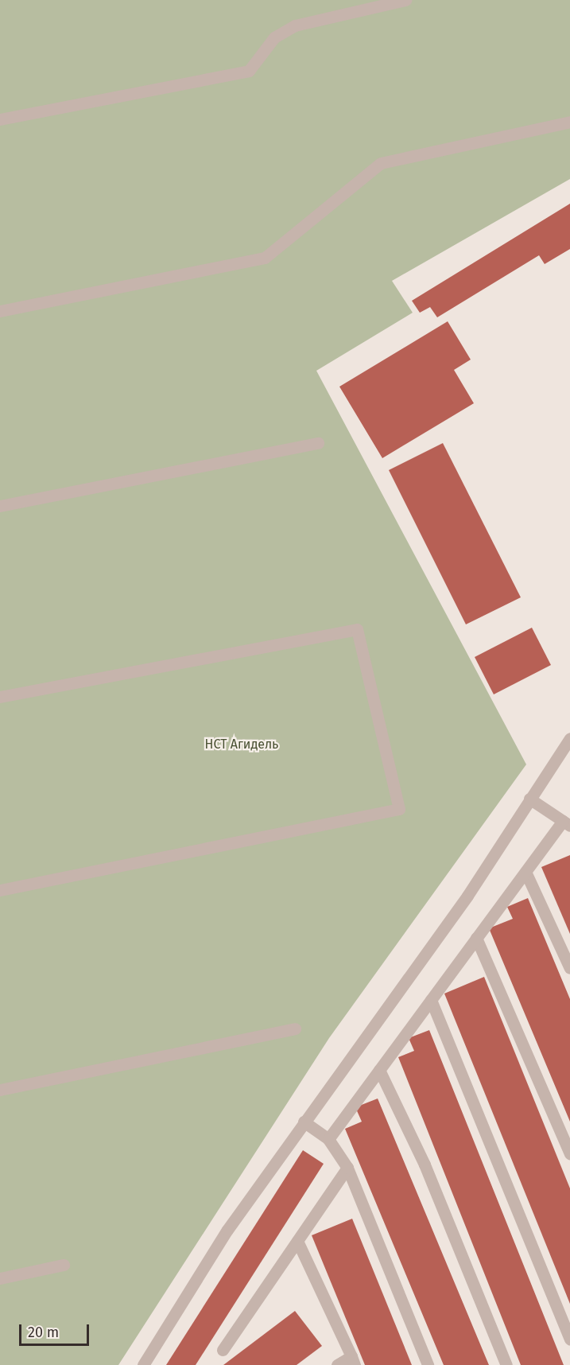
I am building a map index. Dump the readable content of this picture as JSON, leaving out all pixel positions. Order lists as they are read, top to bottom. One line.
{"parks":["НСТ Агидель"],"scale_bar":"20 m"}
